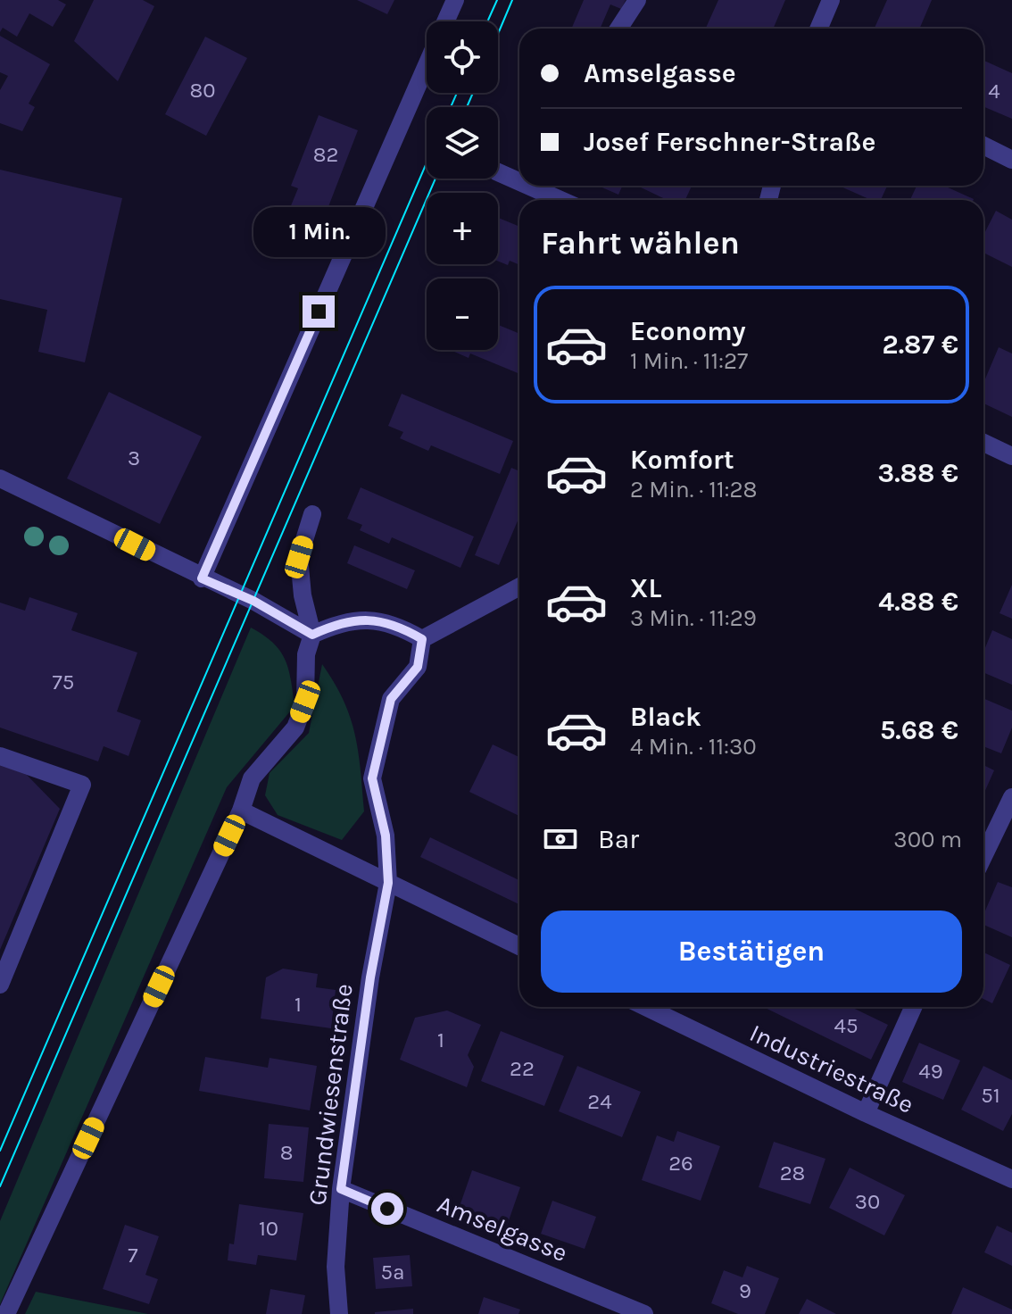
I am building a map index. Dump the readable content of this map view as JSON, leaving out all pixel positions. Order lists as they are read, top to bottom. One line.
{"streets":{"street":["Industriestraße","Grundwiesenstraße","Amselgasse"]},"crossings":[["Grundwiesenstraße","Amselgasse"]],"house_numbers":["80","4","82","3","75","1","45","1","22","49","51","24","8","26","28","30","10","7","5a","9"],"page":{"map_buttons":["+","−"],"banner":["Amselgasse","Josef Ferschner-Straße"],"heading":"Fahrt wählen","bubble":"1 Min.","list":[{"name":"Economy","note":"1 Min. · 11:27","value":"2.87 €"},{"name":"Komfort","note":"2 Min. · 11:28","value":"3.88 €"},{"name":"XL","note":"3 Min. · 11:29","value":"4.88 €"},{"name":"Black","note":"4 Min. · 11:30","value":"5.68 €"}],"pay":["Bar","300 m"],"buttons":"Bestätigen"}}
